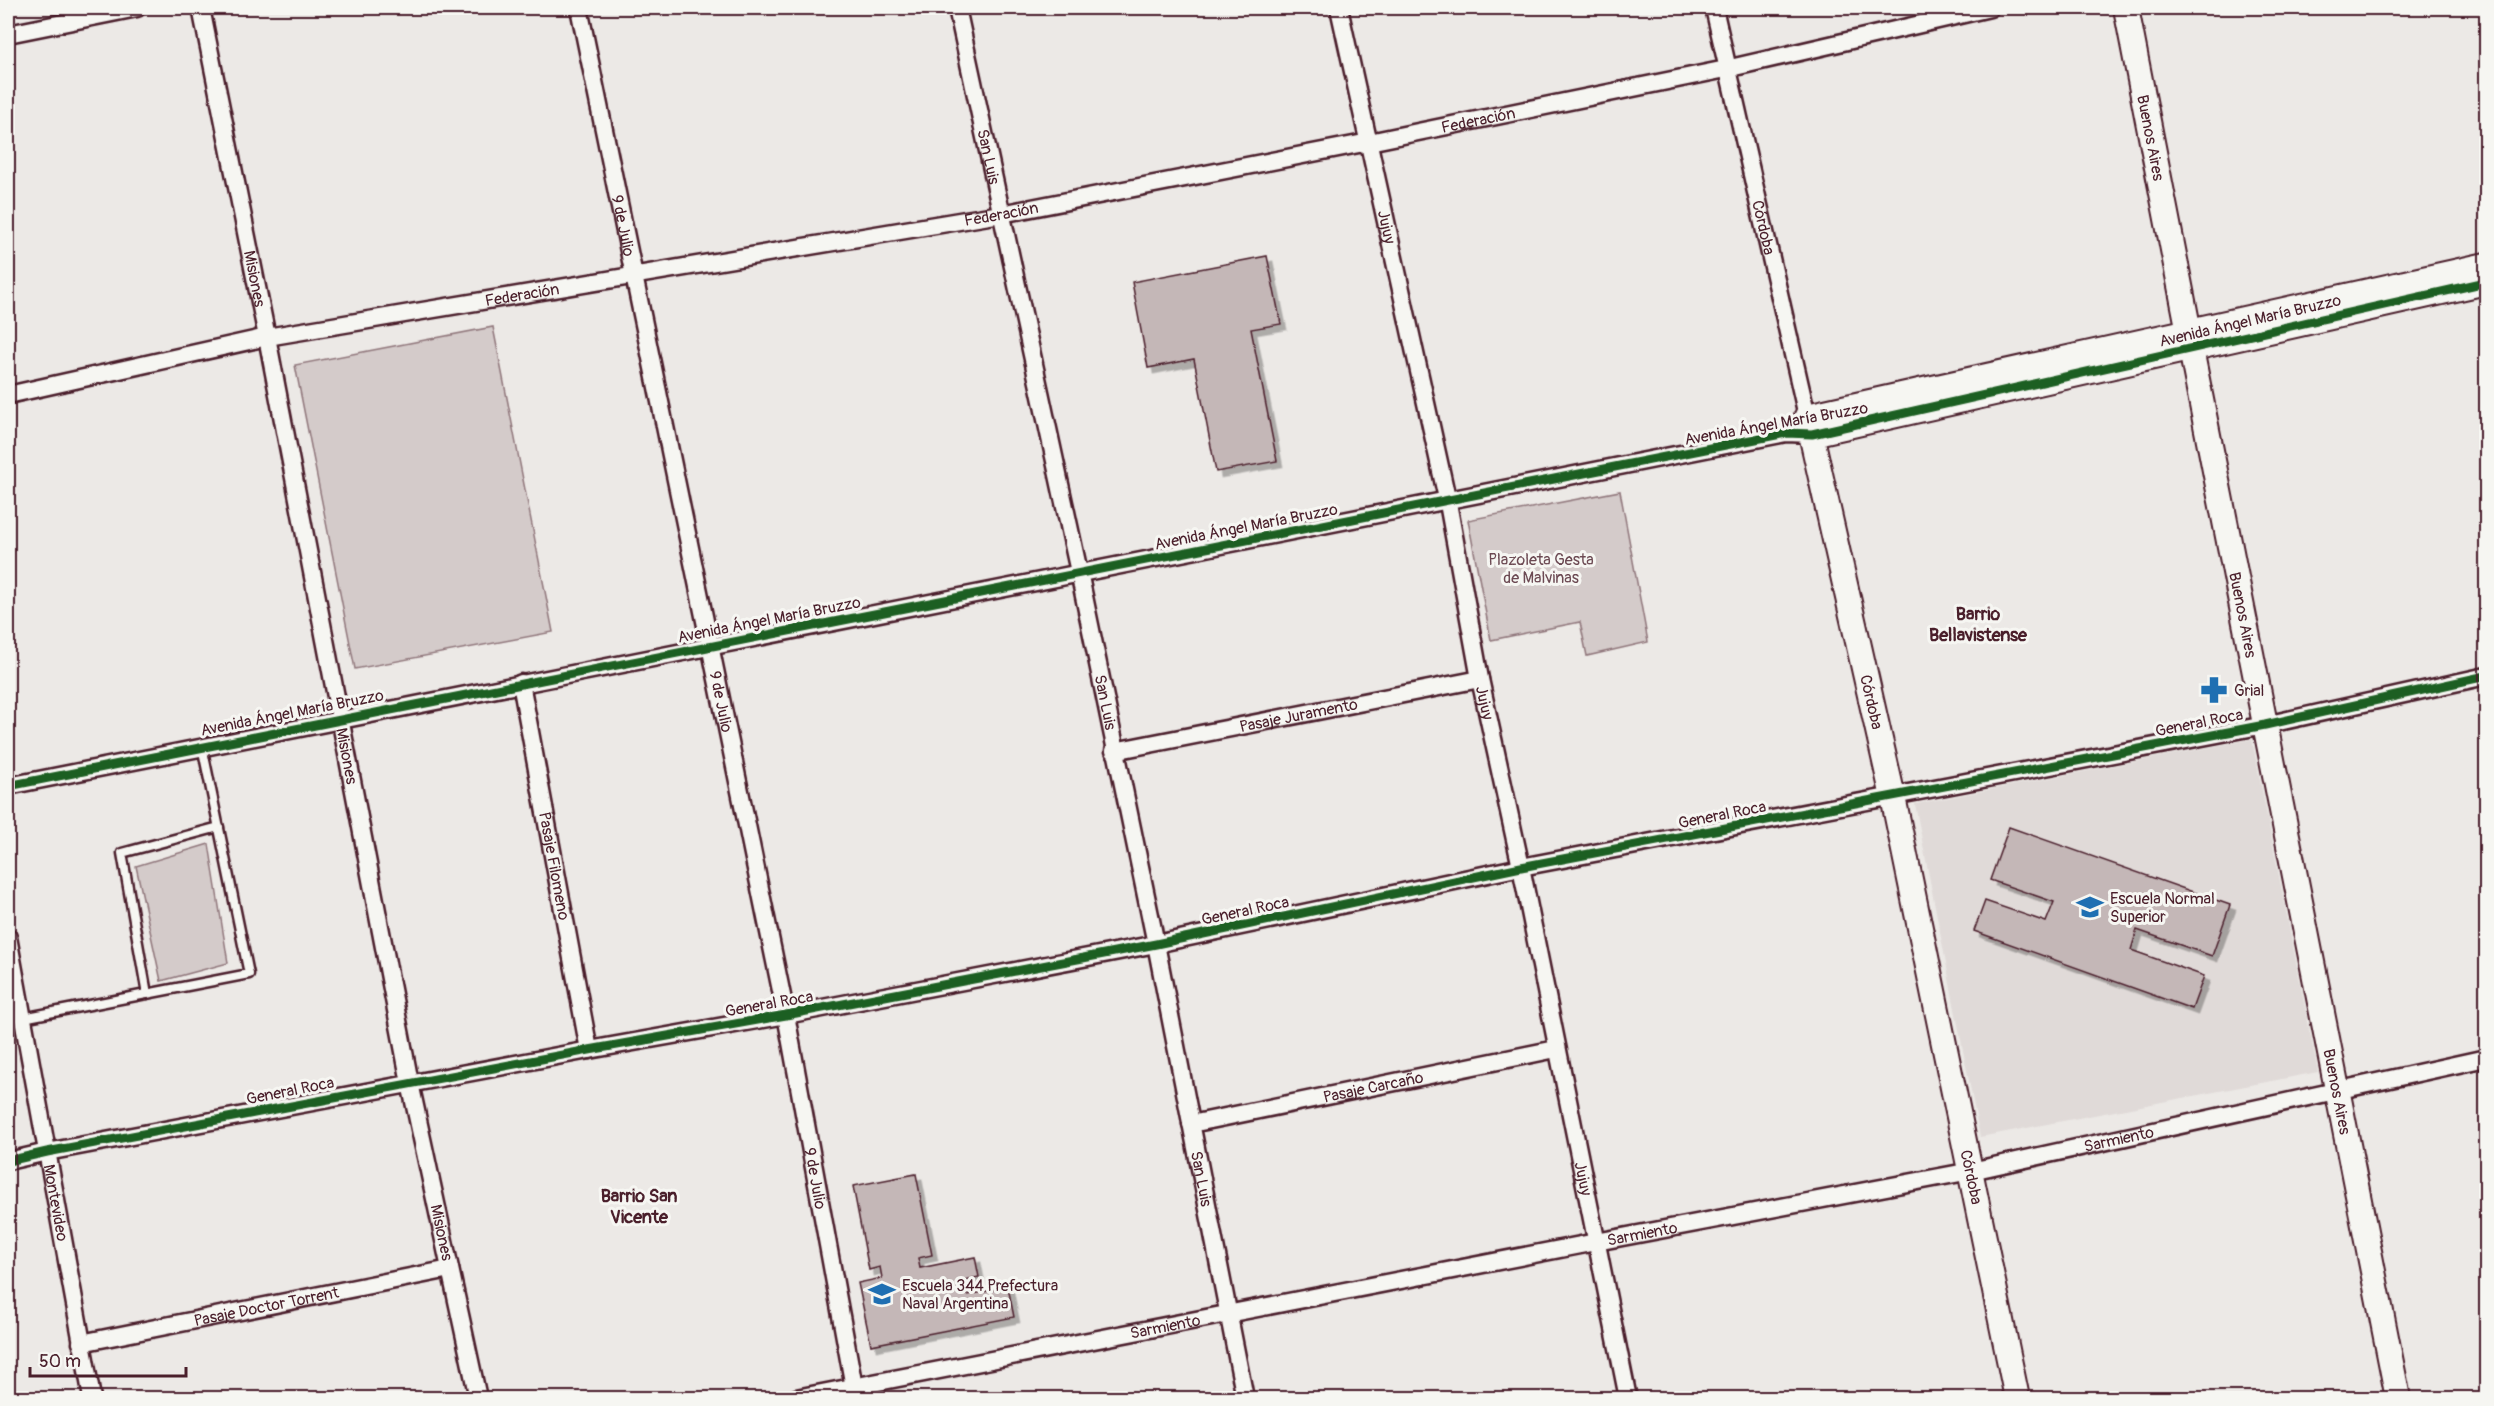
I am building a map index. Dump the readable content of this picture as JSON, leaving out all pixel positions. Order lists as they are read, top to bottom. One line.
{"streets":{"street":["Federación","Buenos Aires","San Luis","9 de Julio","Jujuy","Córdoba","Misiones","Avenida Ángel María Bruzzo","Pasaje Juramento","General Roca","Pasaje Filomeno","Pasaje Carcaño","Sarmiento","Montevideo","Pasaje Doctor Torrent"]},"crossings":[["Federación","San Luis"],["Federación","9 de Julio"],["Federación","Jujuy"],["Federación","Córdoba"],["Federación","Misiones"],["Buenos Aires","Avenida Ángel María Bruzzo"],["Buenos Aires","General Roca"],["Buenos Aires","Sarmiento"],["San Luis","Avenida Ángel María Bruzzo"],["San Luis","Pasaje Juramento"],["San Luis","General Roca"],["San Luis","Pasaje Carcaño"],["San Luis","Sarmiento"],["9 de Julio","Avenida Ángel María Bruzzo"],["9 de Julio","General Roca"],["9 de Julio","Sarmiento"],["Jujuy","Avenida Ángel María Bruzzo"],["Jujuy","Pasaje Juramento"],["Jujuy","General Roca"],["Jujuy","Pasaje Carcaño"],["Jujuy","Sarmiento"],["Córdoba","Avenida Ángel María Bruzzo"],["Córdoba","General Roca"],["Córdoba","Sarmiento"],["Misiones","Avenida Ángel María Bruzzo"],["Misiones","General Roca"],["Misiones","Pasaje Doctor Torrent"],["Avenida Ángel María Bruzzo","Pasaje Filomeno"],["General Roca","Pasaje Filomeno"],["General Roca","Montevideo"],["Montevideo","Pasaje Doctor Torrent"]],"districts":["Barrio Bellavistense","Barrio San Vicente"],"parks":["Plazoleta Gesta de Malvinas"],"places":{"pharmacy":["Grial"],"school or university":["Escuela Normal Superior","Escuela 344 Prefectura Naval Argentina"]},"scale_bar":"50 m"}
